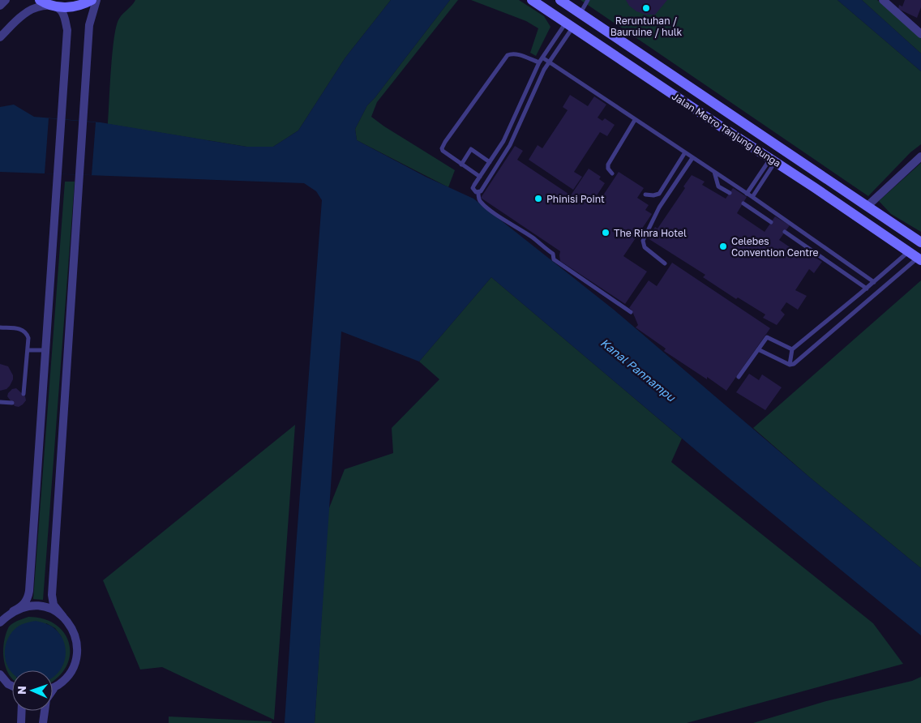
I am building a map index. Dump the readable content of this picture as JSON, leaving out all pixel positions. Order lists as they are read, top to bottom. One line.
{"streets":{"main road":["Jalan Metro Tanjung Bunga"]},"water":["Kanal Pannampu"],"places":["Reruntuhan / Bauruine / hulk","Phinisi Point","The Rinra Hotel","Celebes Convention Centre"],"north":"left"}
